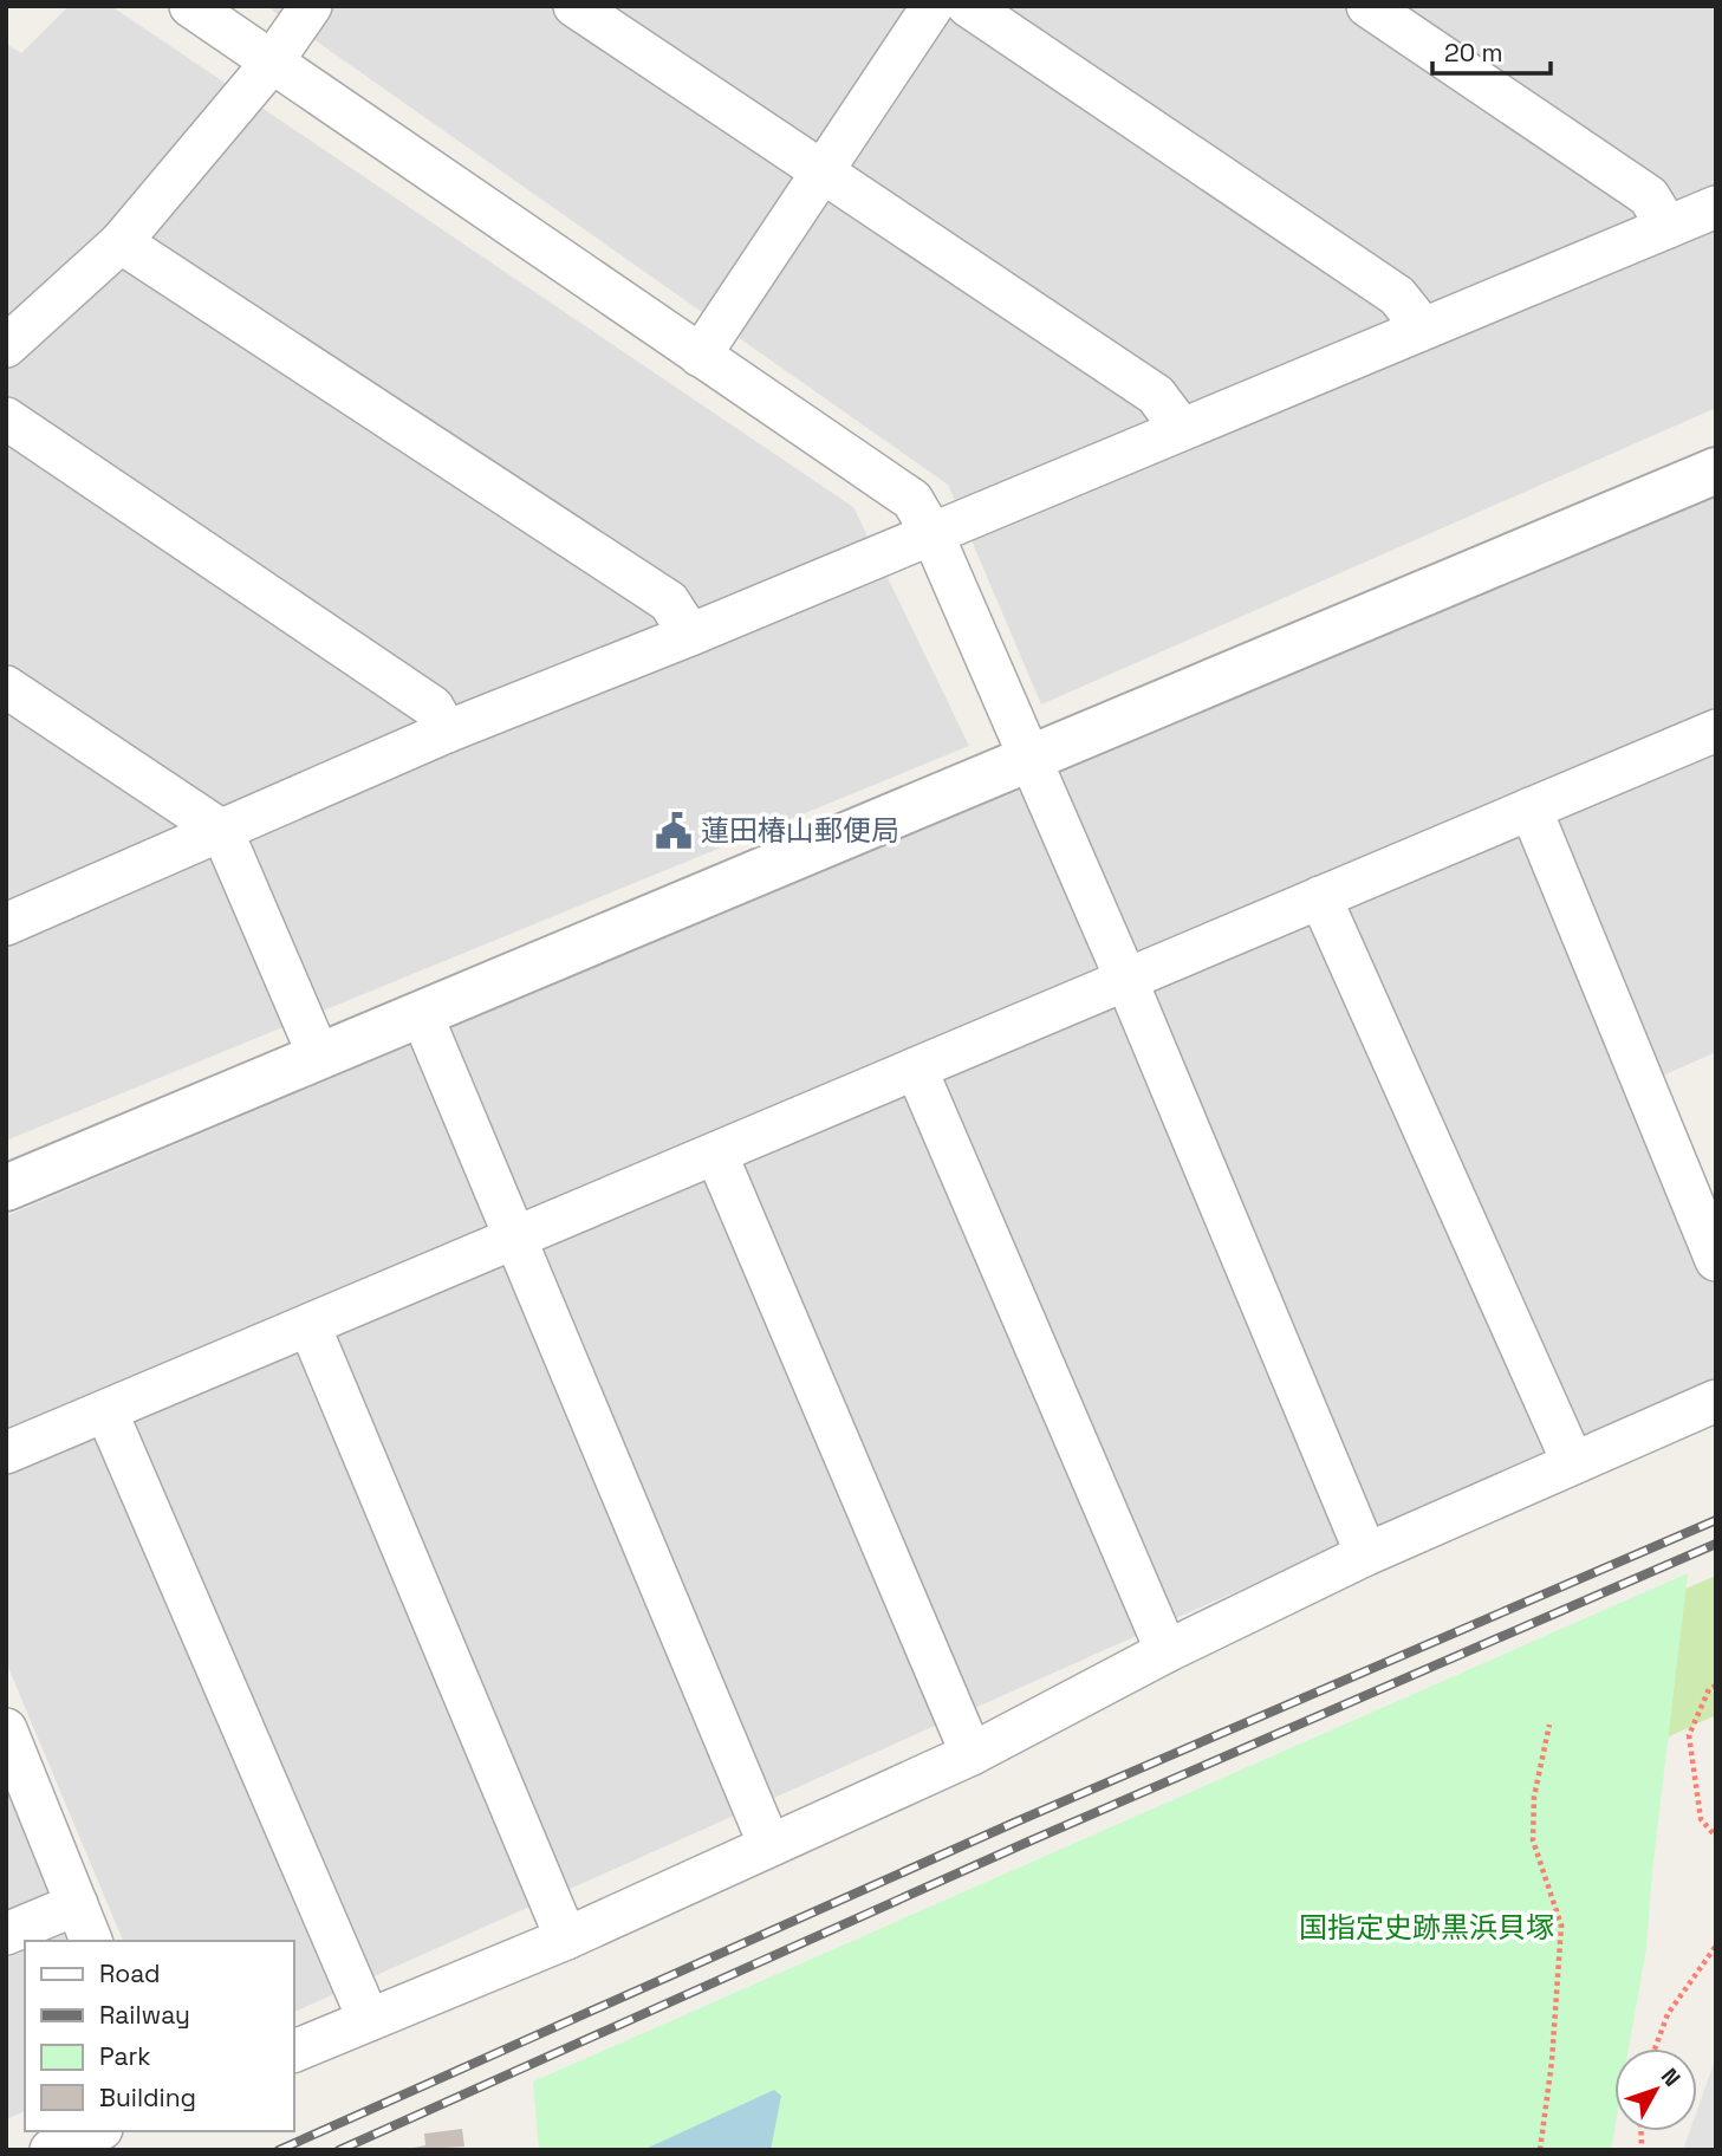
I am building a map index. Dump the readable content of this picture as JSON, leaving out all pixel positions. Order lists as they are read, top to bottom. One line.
{"parks":["国指定史跡黒浜貝塚"],"places":{"public building":["蓮田椿山郵便局"]},"legend":["Road","Railway","Park","Building"],"scale_bar":"20 m","north":"top right"}
